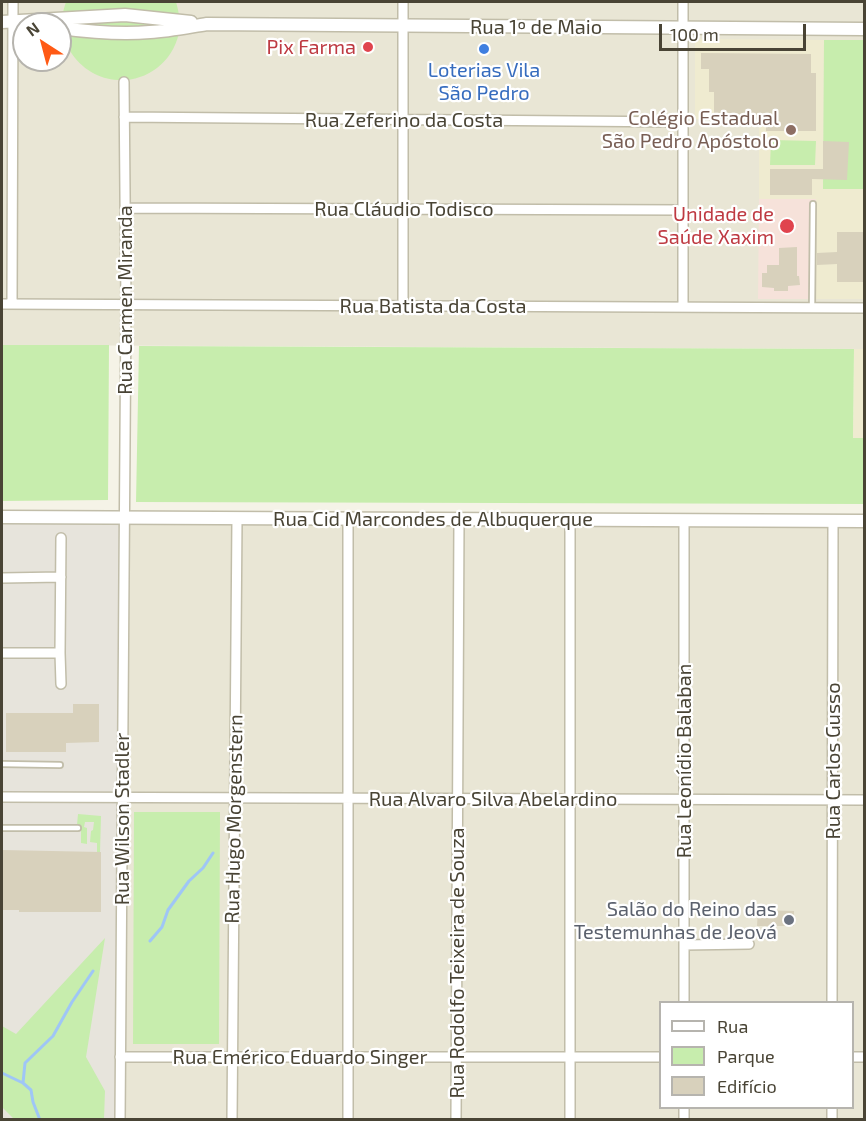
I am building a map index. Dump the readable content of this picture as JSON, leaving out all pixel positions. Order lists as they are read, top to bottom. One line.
{"streets":{"street":["Rua 1º de Maio","Rua Zeferino da Costa","Rua Cláudio Todisco","Rua Carmen Miranda","Rua Batista da Costa","Rua Cid Marcondes de Albuquerque","Rua Leonídio Balaban","Rua Carlos Gusso","Rua Alvaro Silva Abelardino","Rua Wilson Stadler","Rua Hugo Morgenstern","Rua Rodolfo Teixeira de Souza","Rua Emérico Eduardo Singer"]},"crossings":[["Rua Zeferino da Costa","Rua Carmen Miranda"],["Rua Cláudio Todisco","Rua Carmen Miranda"],["Rua Carmen Miranda","Rua Batista da Costa"],["Rua Carmen Miranda","Rua Cid Marcondes de Albuquerque"],["Rua Carmen Miranda","Rua Wilson Stadler"],["Rua Cid Marcondes de Albuquerque","Rua Leonídio Balaban"],["Rua Cid Marcondes de Albuquerque","Rua Carlos Gusso"],["Rua Cid Marcondes de Albuquerque","Rua Wilson Stadler"],["Rua Cid Marcondes de Albuquerque","Rua Hugo Morgenstern"],["Rua Cid Marcondes de Albuquerque","Rua Rodolfo Teixeira de Souza"],["Rua Leonídio Balaban","Rua Alvaro Silva Abelardino"],["Rua Carlos Gusso","Rua Alvaro Silva Abelardino"],["Rua Alvaro Silva Abelardino","Rua Wilson Stadler"],["Rua Alvaro Silva Abelardino","Rua Hugo Morgenstern"],["Rua Alvaro Silva Abelardino","Rua Rodolfo Teixeira de Souza"],["Rua Wilson Stadler","Rua Emérico Eduardo Singer"],["Rua Hugo Morgenstern","Rua Emérico Eduardo Singer"],["Rua Rodolfo Teixeira de Souza","Rua Emérico Eduardo Singer"]],"places":["Pix Farma","Loterias Vila São Pedro","Colégio Estadual São Pedro Apóstolo","Unidade de Saúde Xaxim","Salão do Reino das Testemunhas de Jeová"],"legend":["Rua","Parque","Edifício"],"scale_bar":"100 m","north":"top left"}
